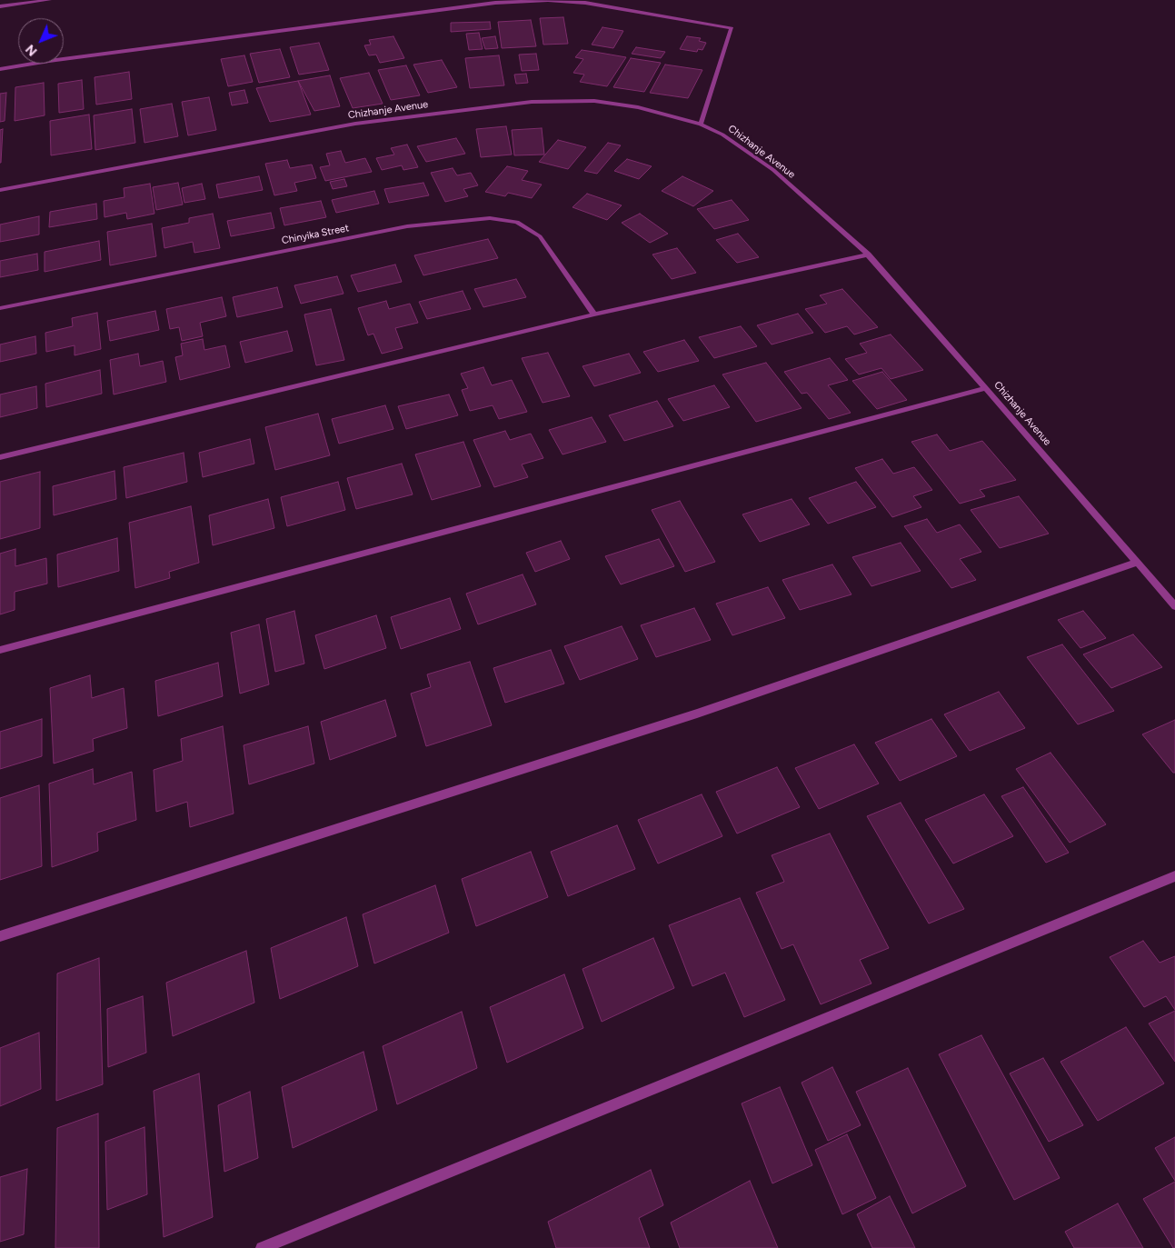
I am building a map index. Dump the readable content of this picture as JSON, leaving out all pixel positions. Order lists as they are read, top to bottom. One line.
{"streets":{"street":["Chizhanje Avenue","Chinyika Street"]},"north":"bottom left"}
